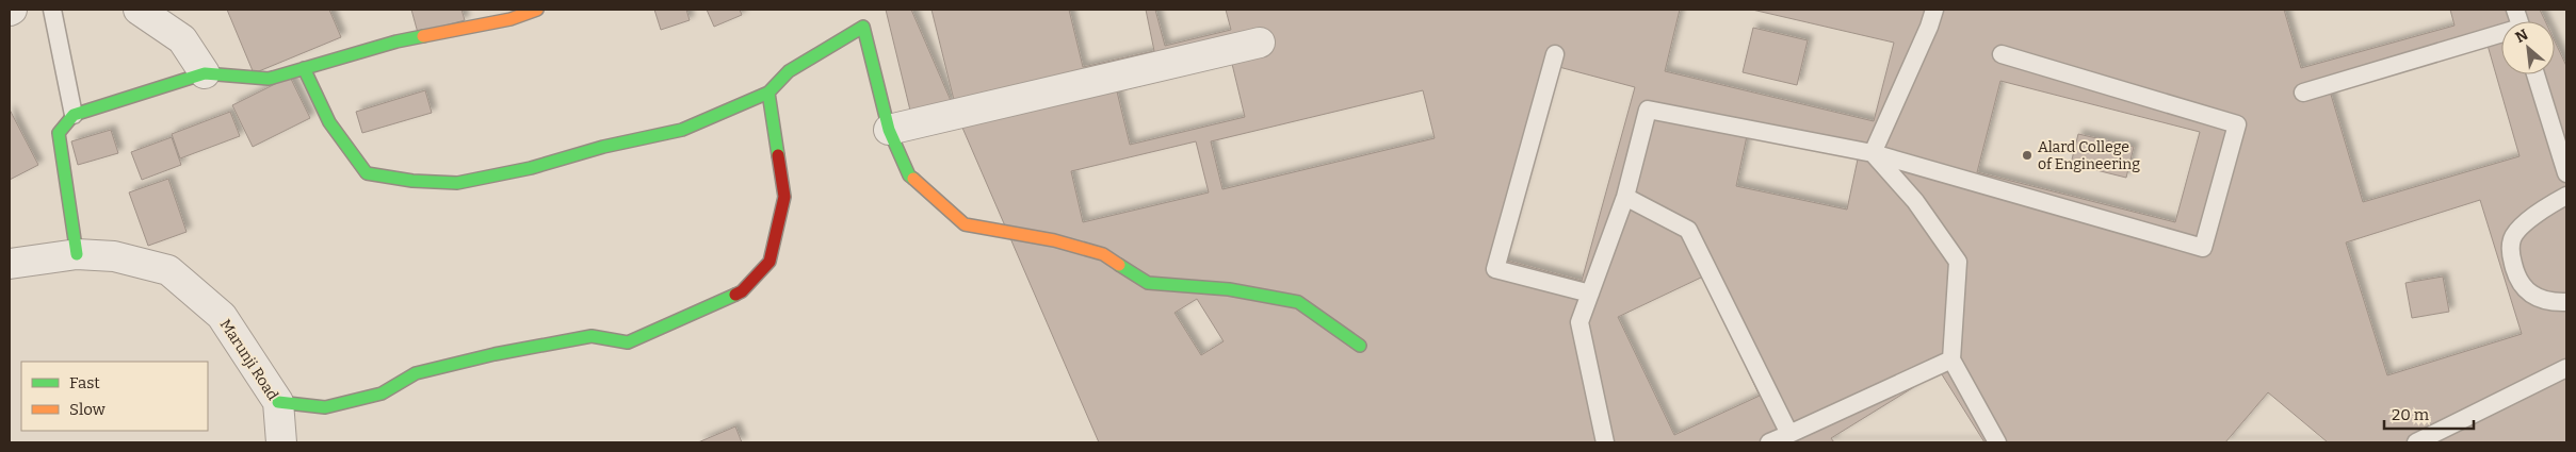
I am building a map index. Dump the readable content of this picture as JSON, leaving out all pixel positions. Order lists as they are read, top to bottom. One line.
{"streets":{"street":["Marunji Road"]},"places":["Alard College of Engineering"],"legend":["Fast","Slow"],"scale_bar":"20 m","north":"top left"}
